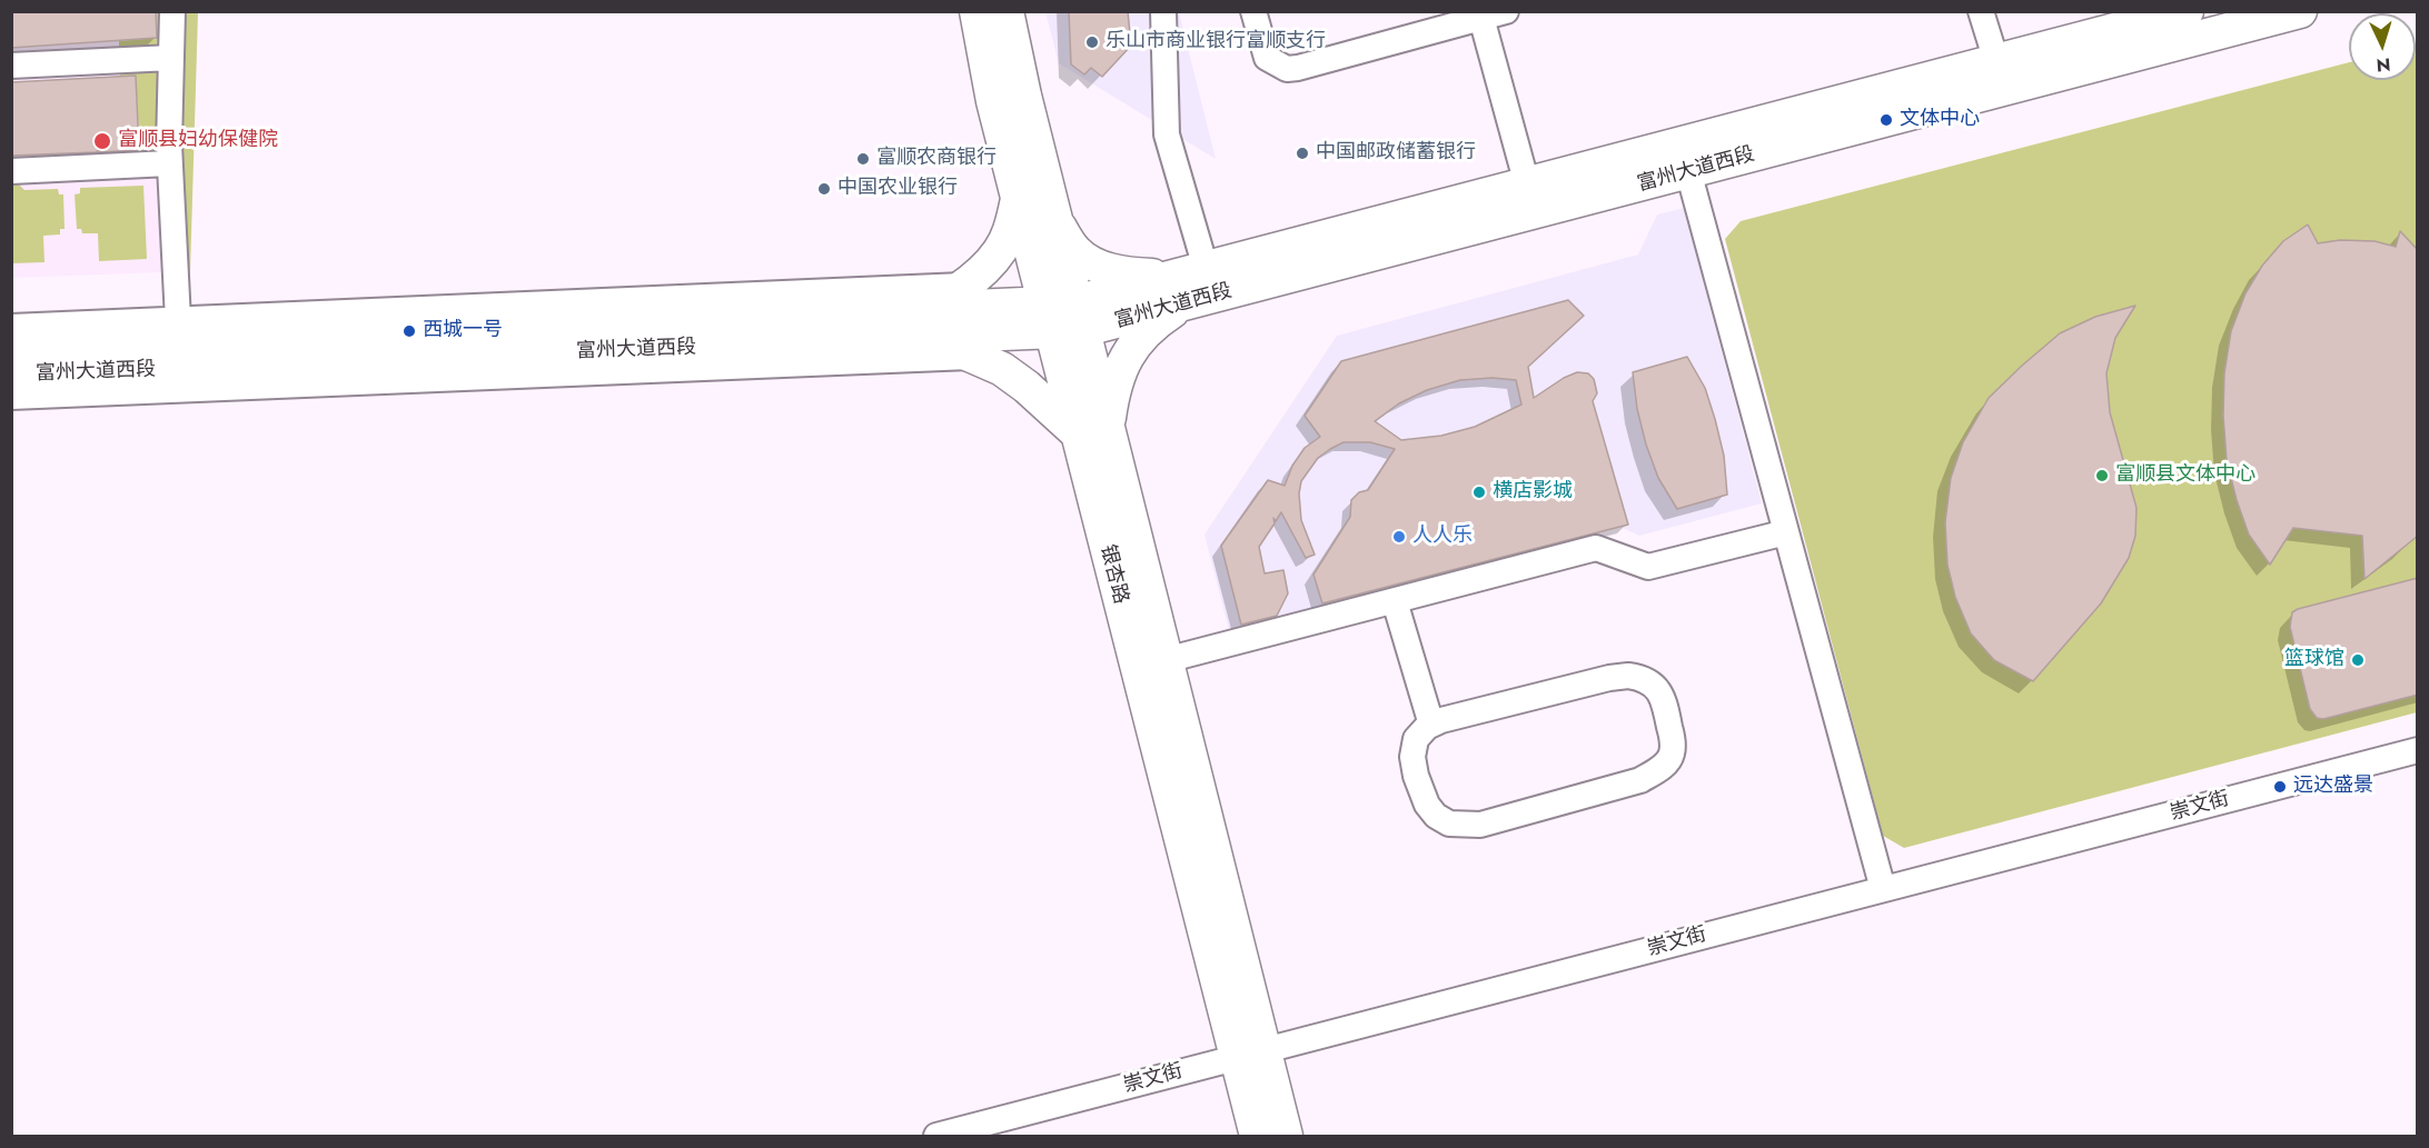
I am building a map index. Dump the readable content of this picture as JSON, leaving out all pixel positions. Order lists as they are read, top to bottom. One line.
{"streets":{"main road":["富州大道西段","银杏路"],"street":["崇文街"]},"crossings":[["富州大道西段","银杏路"],["银杏路","崇文街"]],"places":["乐山市商业银行富顺支行","文体中心","富顺县妇幼保健院","中国邮政储蓄银行","富顺农商银行","中国农业银行","西城一号","富顺县文体中心","横店影城","人人乐","篮球馆","远达盛景"],"north":"bottom"}
